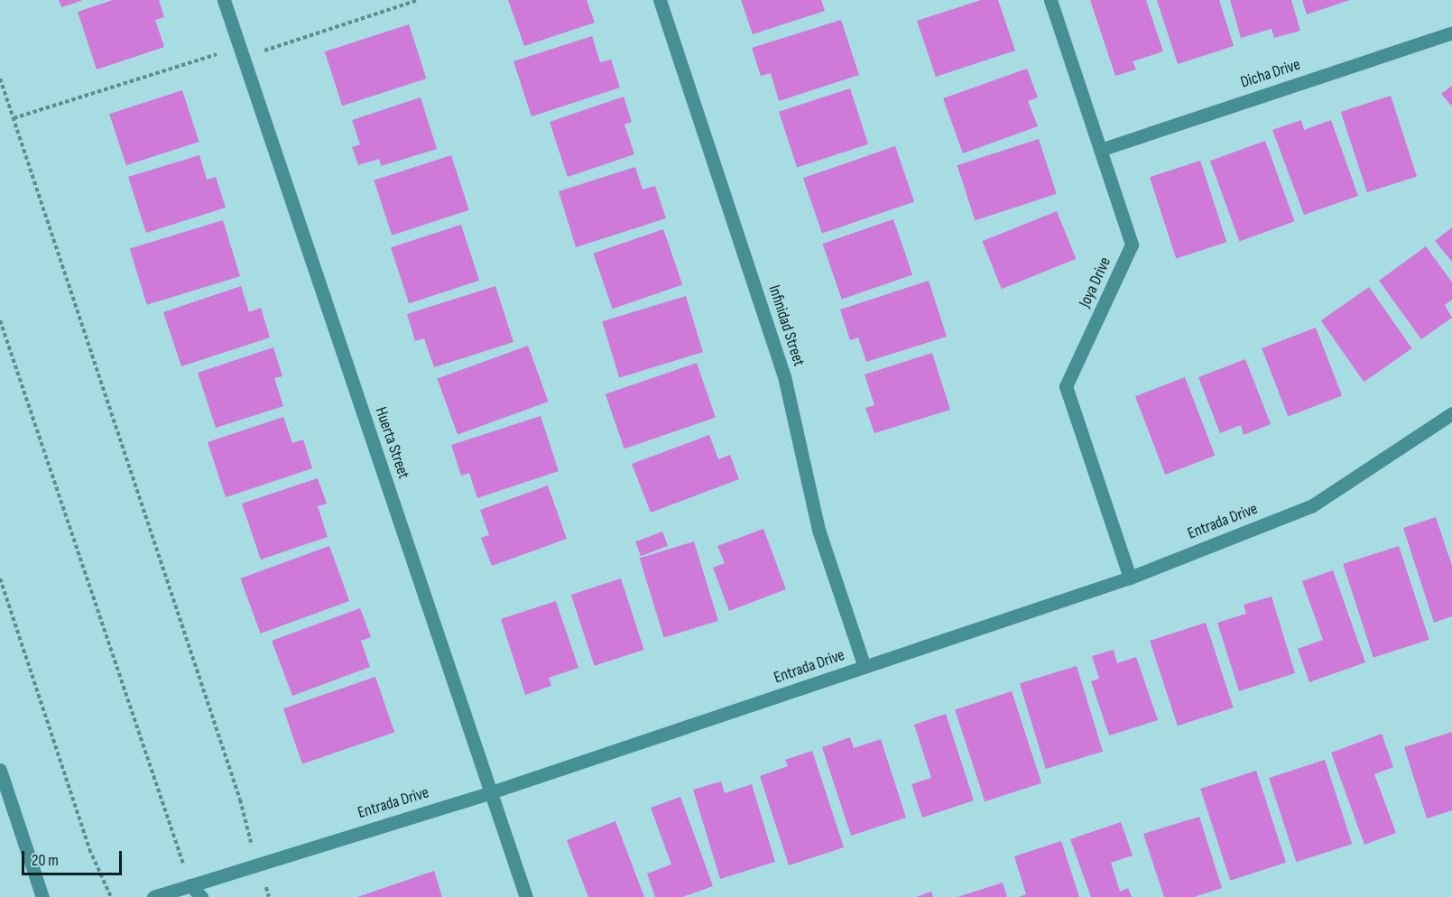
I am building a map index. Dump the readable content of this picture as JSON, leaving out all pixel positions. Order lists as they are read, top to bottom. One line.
{"streets":{"street":["Dicha Drive","Joya Drive","Infinidad Street","Huerta Street","Entrada Drive"]},"crossings":[["Dicha Drive","Joya Drive"],["Joya Drive","Entrada Drive"],["Infinidad Street","Entrada Drive"],["Huerta Street","Entrada Drive"]],"scale_bar":"20 m"}
